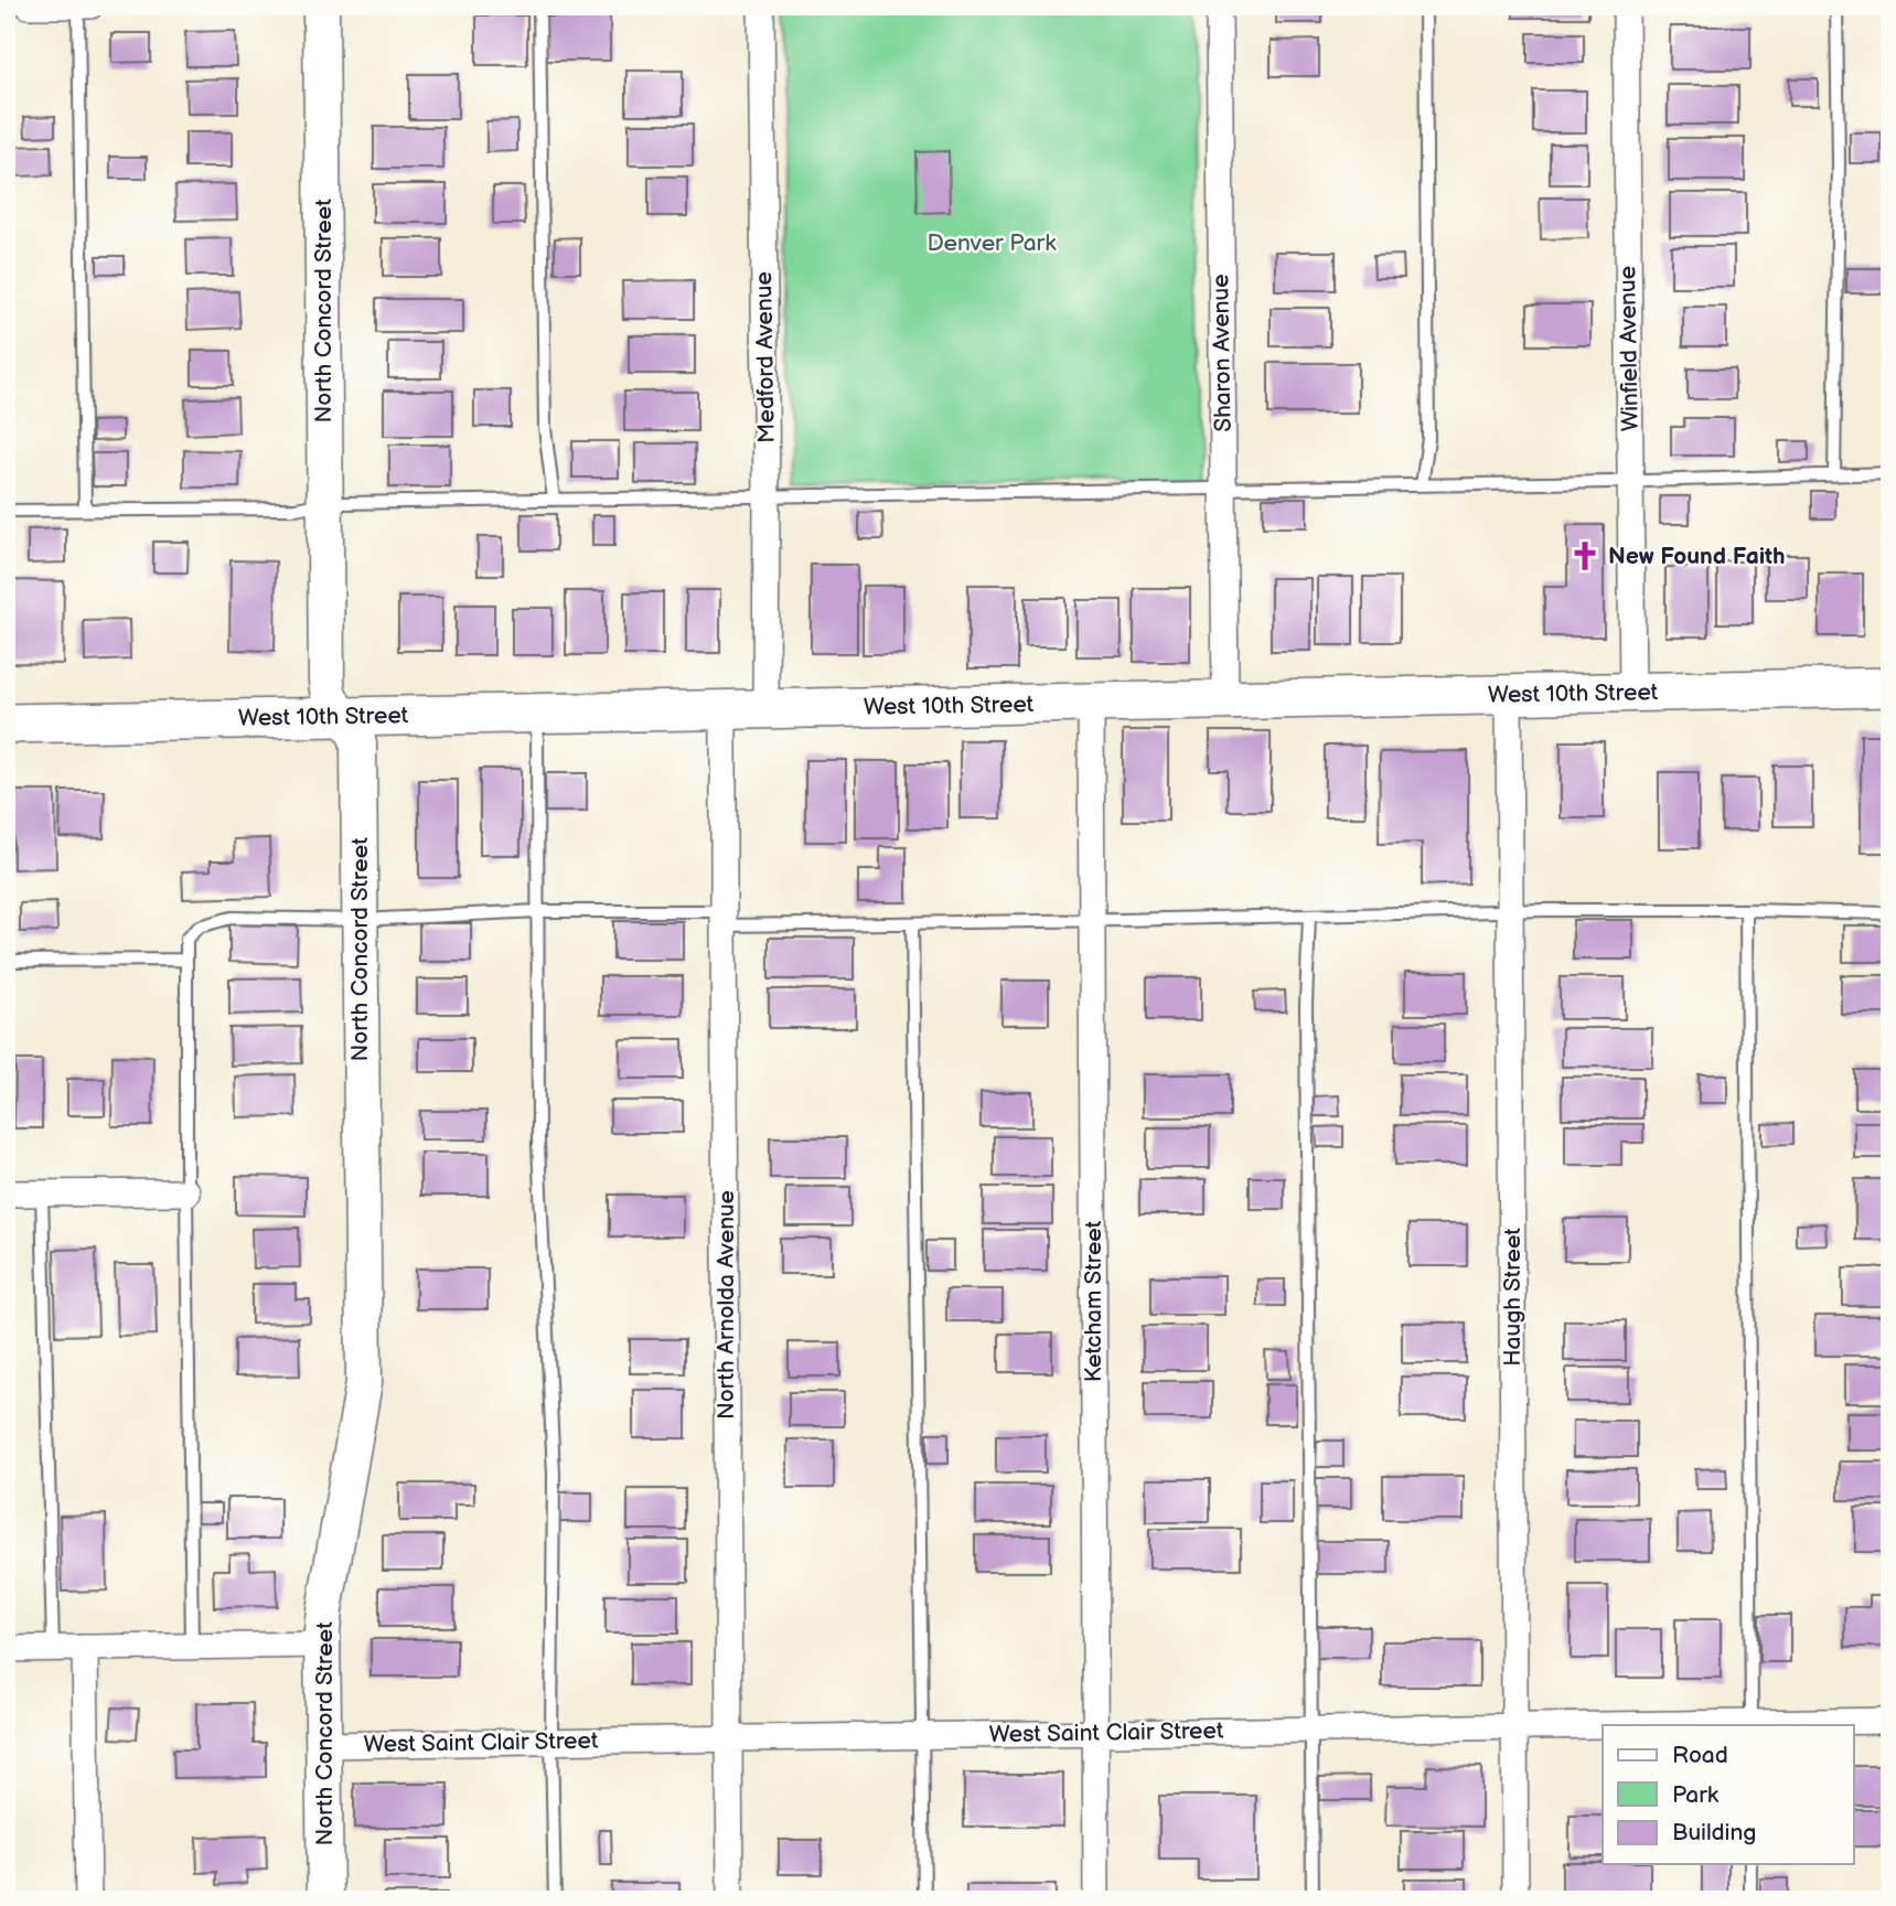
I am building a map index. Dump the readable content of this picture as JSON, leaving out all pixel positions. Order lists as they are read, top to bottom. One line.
{"streets":{"main road":["North Concord Street","West 10th Street"],"street":["Winfield Avenue","Sharon Avenue","Medford Avenue","Haugh Street","Ketcham Street","North Arnolda Avenue","West Saint Clair Street"]},"crossings":[["North Concord Street","West 10th Street"],["North Concord Street","West Saint Clair Street"],["Winfield Avenue","West 10th Street"],["Sharon Avenue","West 10th Street"],["Medford Avenue","West 10th Street"],["West 10th Street","Haugh Street"],["West 10th Street","Ketcham Street"],["West 10th Street","North Arnolda Avenue"],["Haugh Street","West Saint Clair Street"],["Ketcham Street","West Saint Clair Street"],["North Arnolda Avenue","West Saint Clair Street"]],"parks":["Denver Park"],"places":{"church":["New Found Faith"]},"legend":["Road","Park","Building"]}
